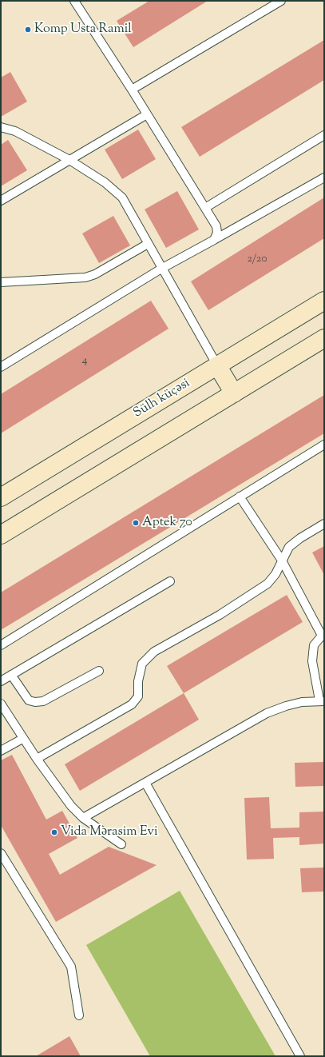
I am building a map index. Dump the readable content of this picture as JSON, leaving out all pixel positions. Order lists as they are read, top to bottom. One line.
{"streets":{"main road":["Sülh küçəsi"]},"places":["Komp Usta Ramil","Aptek 70","Vida Mərasim Evi"],"house_numbers":["2/20","4"]}
